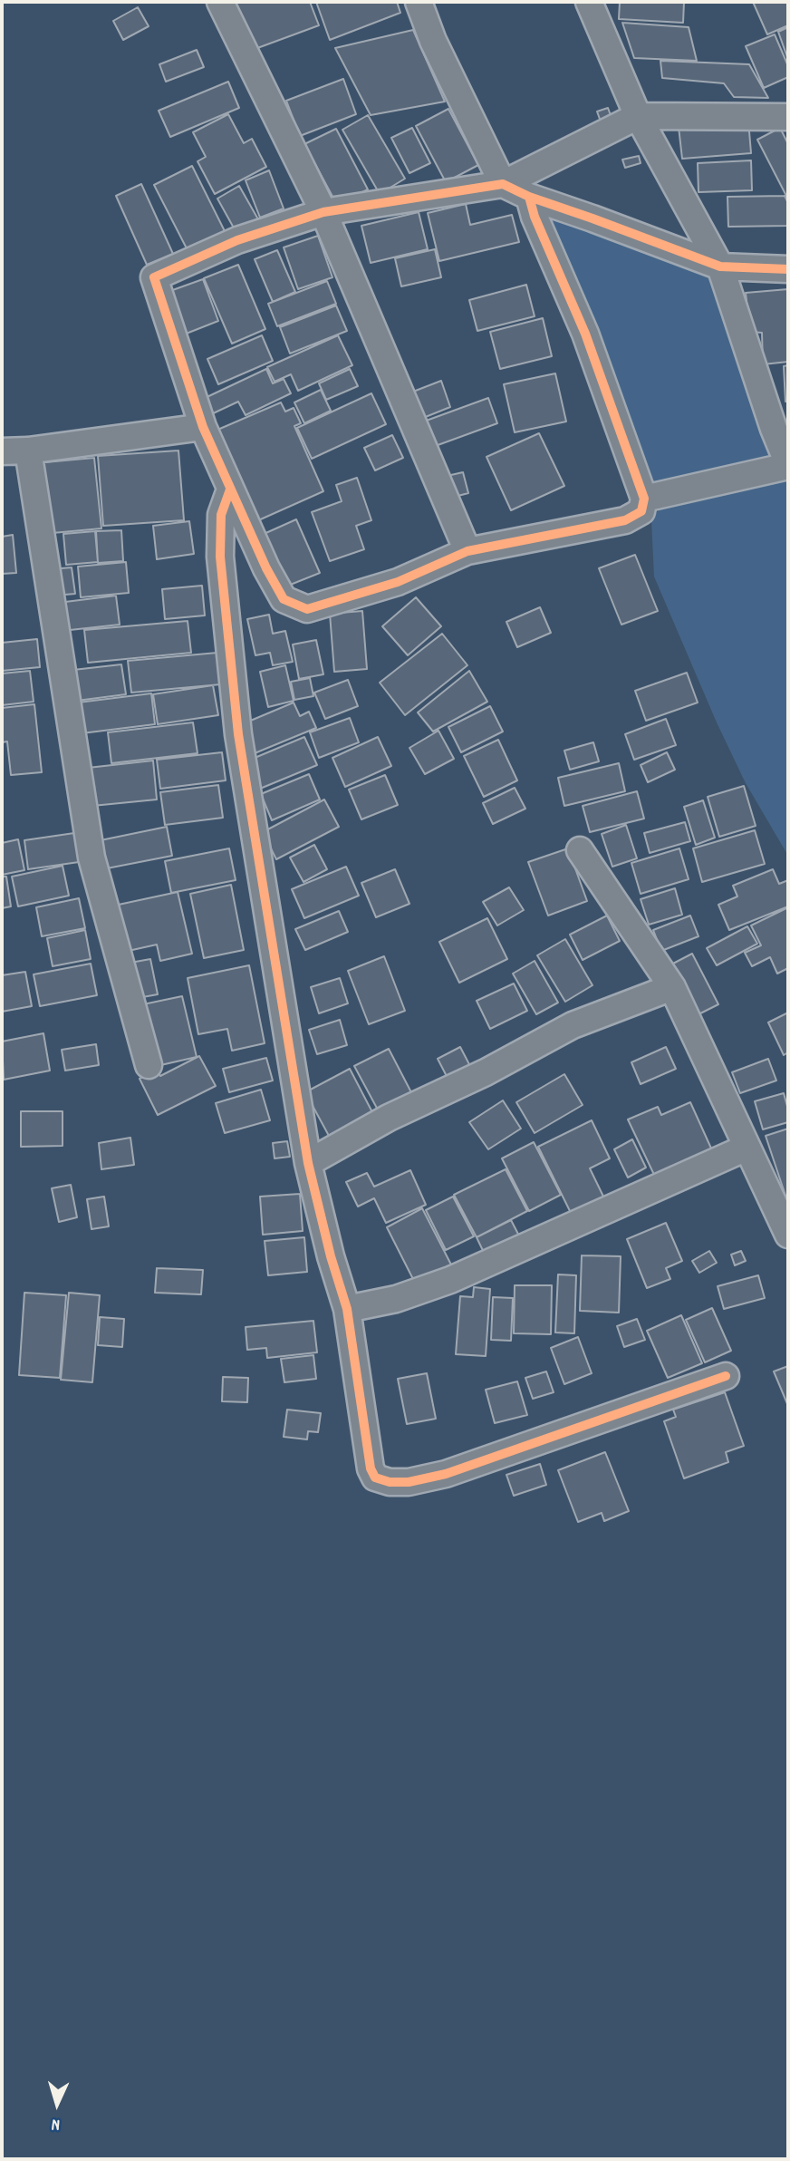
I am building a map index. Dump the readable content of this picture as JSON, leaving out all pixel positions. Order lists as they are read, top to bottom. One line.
{"north":"bottom"}
